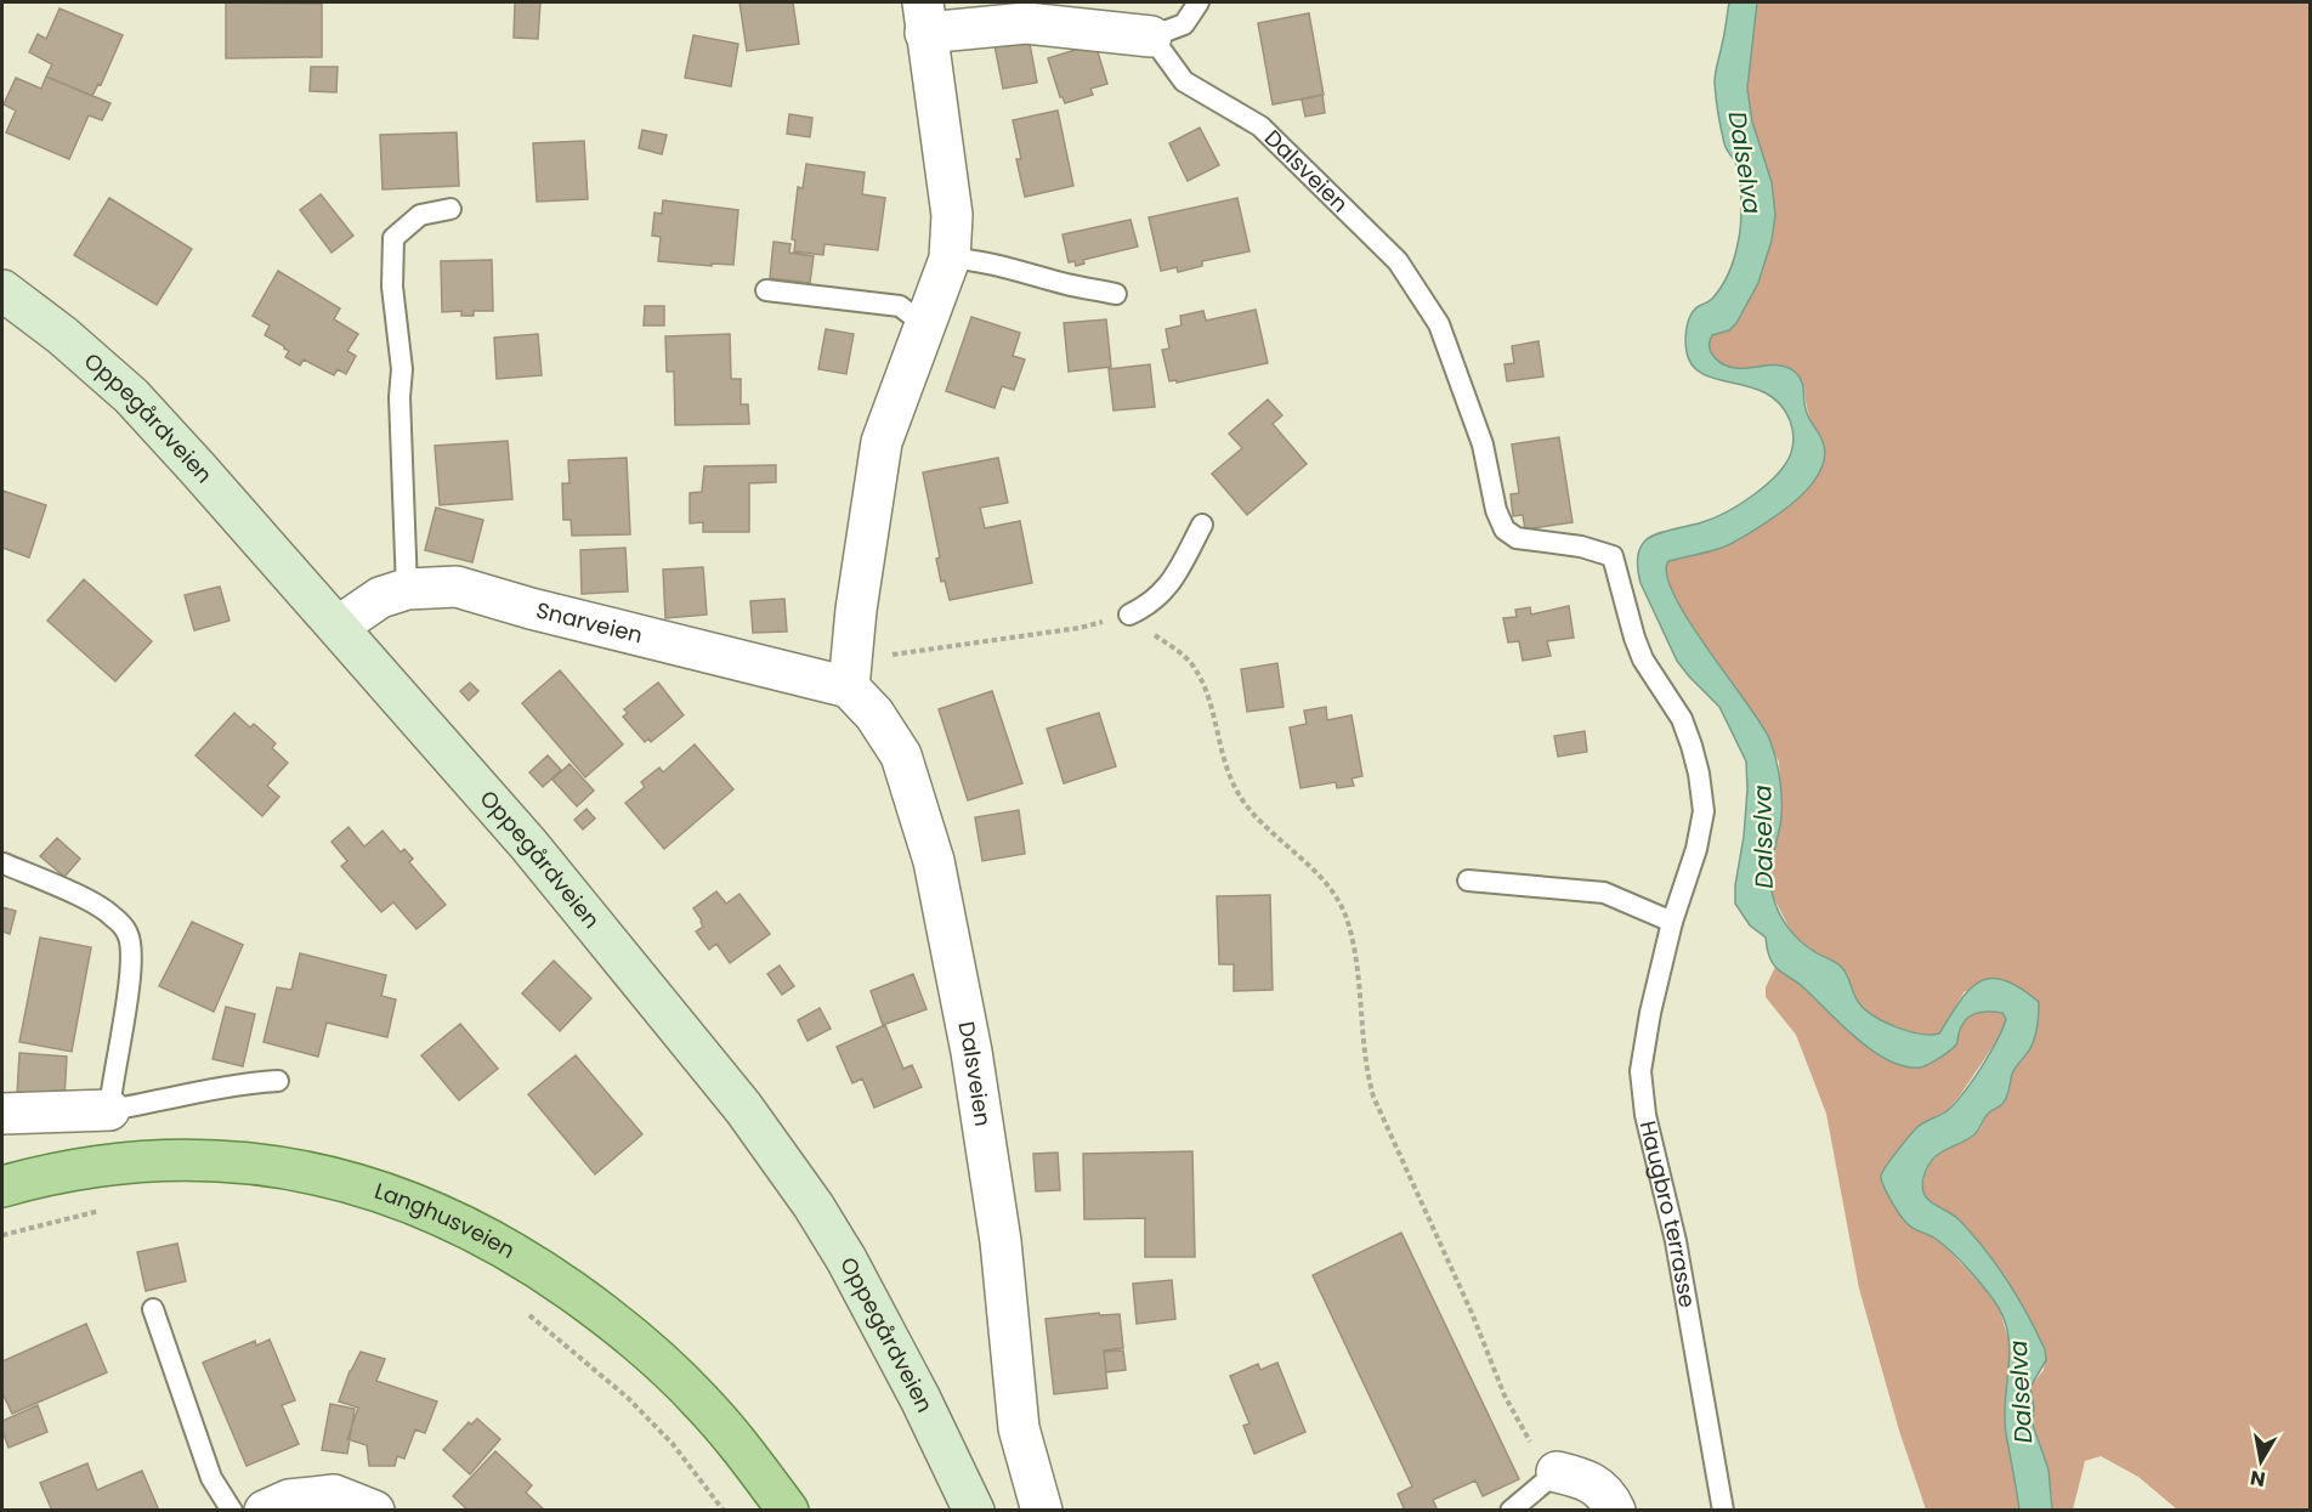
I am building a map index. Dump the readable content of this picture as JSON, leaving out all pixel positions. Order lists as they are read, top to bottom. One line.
{"streets":{"main road":["Oppegårdveien","Langhusveien"],"street":["Dalsveien","Snarveien"],"lane":["Haugbro terrasse"]},"crossings":[["Dalsveien","Snarveien"],["Dalsveien","Haugbro terrasse"],["Oppegårdveien","Snarveien"]],"water":["Dalselva"],"north":"bottom"}
